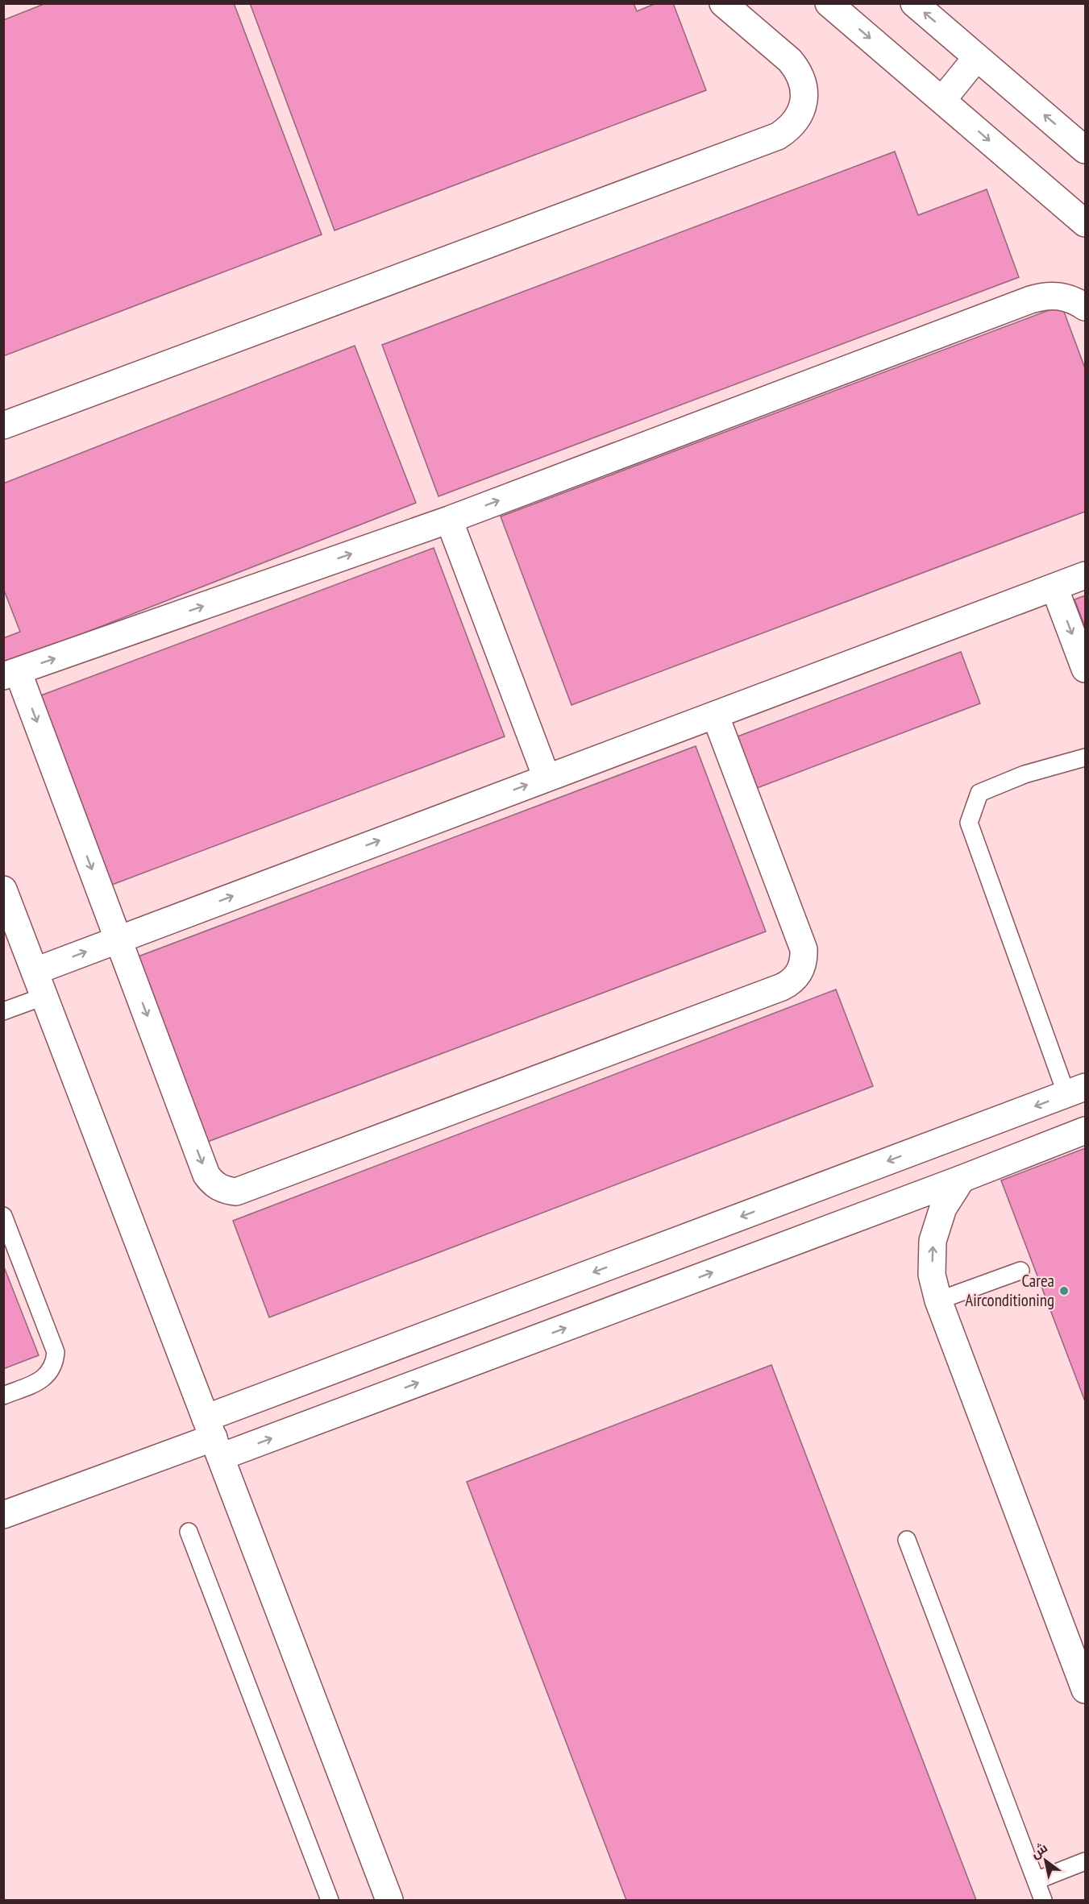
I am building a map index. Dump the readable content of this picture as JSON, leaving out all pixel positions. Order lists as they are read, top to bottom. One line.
{"places":["Carea Airconditioning"],"north":"top left"}
